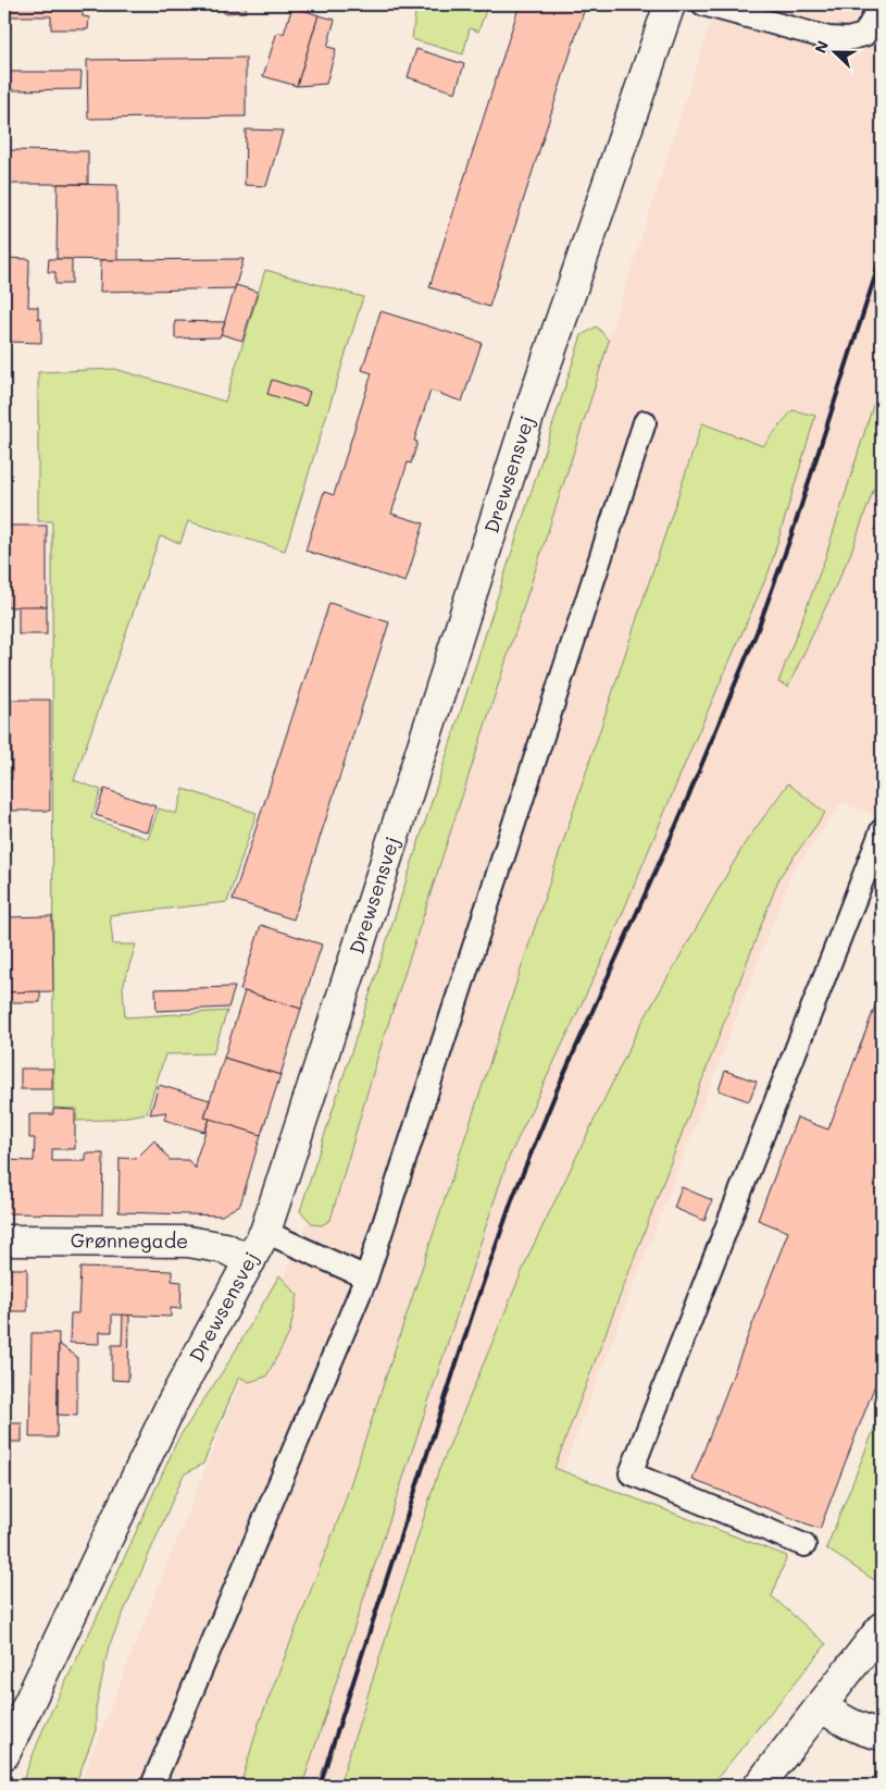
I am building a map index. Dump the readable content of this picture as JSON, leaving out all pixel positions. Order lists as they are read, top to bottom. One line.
{"streets":{"street":["Drewsensvej","Grønnegade"]},"crossings":[["Drewsensvej","Grønnegade"]],"north":"left"}
